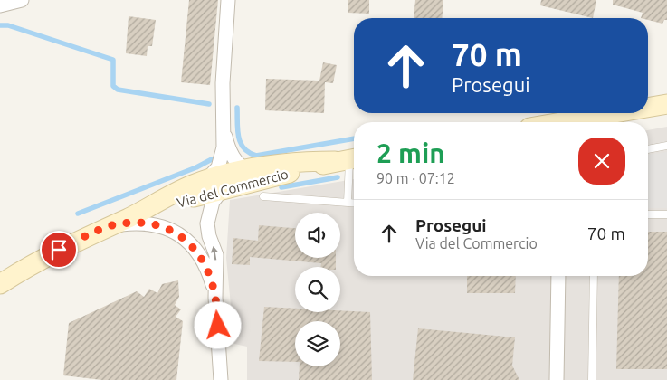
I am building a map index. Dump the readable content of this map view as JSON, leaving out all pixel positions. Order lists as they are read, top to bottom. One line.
{"streets":{"street":["Via del Commercio"]},"page":{"turn":["70 m","Prosegui"],"heading":["2 min","90 m · 07:12"],"list":[{"name":"Prosegui","note":"Via del Commercio","value":"70 m"}]}}
